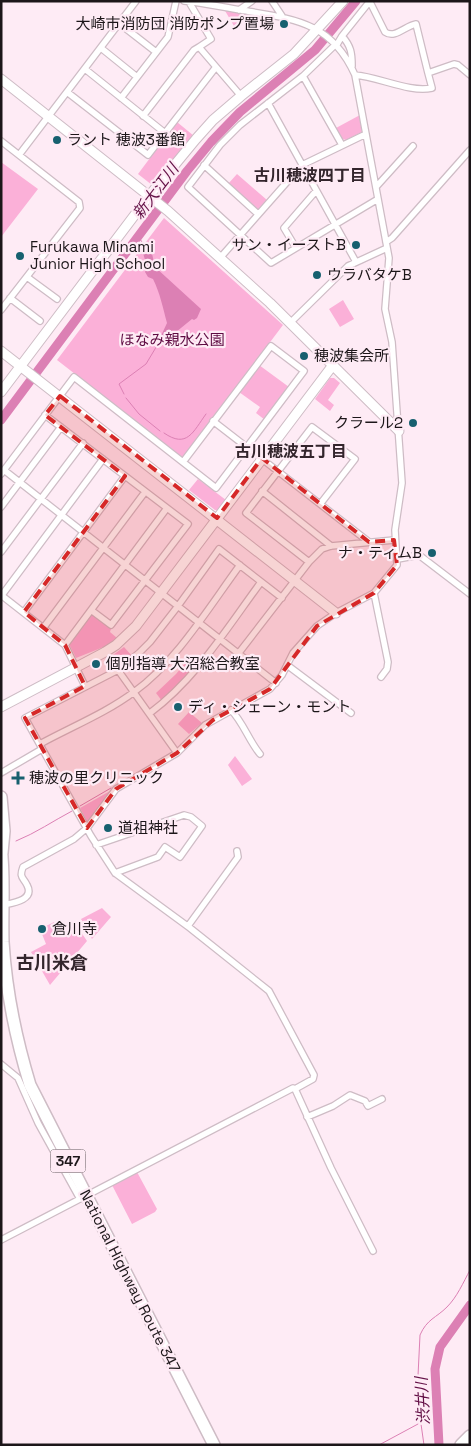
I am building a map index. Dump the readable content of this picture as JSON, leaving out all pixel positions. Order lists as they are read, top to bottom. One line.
{"streets":{"highway":["347","National Highway Route 347"]},"districts":["古川穂波四丁目","古川穂波五丁目","古川米倉"],"water":["新大江川","渋井川"],"parks":["ほなみ親水公園"],"places":{"other":["大崎市消防団 消防ポンプ置場","ラント 穂波3番館","サン・イーストB","Furukawa Minami Junior High School","ウラバタケB","穂波集会所","クラール2","ナ・ティムB","個別指導 大沼総合教室","ディ・シェーン・モント","道祖神社","倉川寺"],"health":["穂波の里クリニック"]}}
